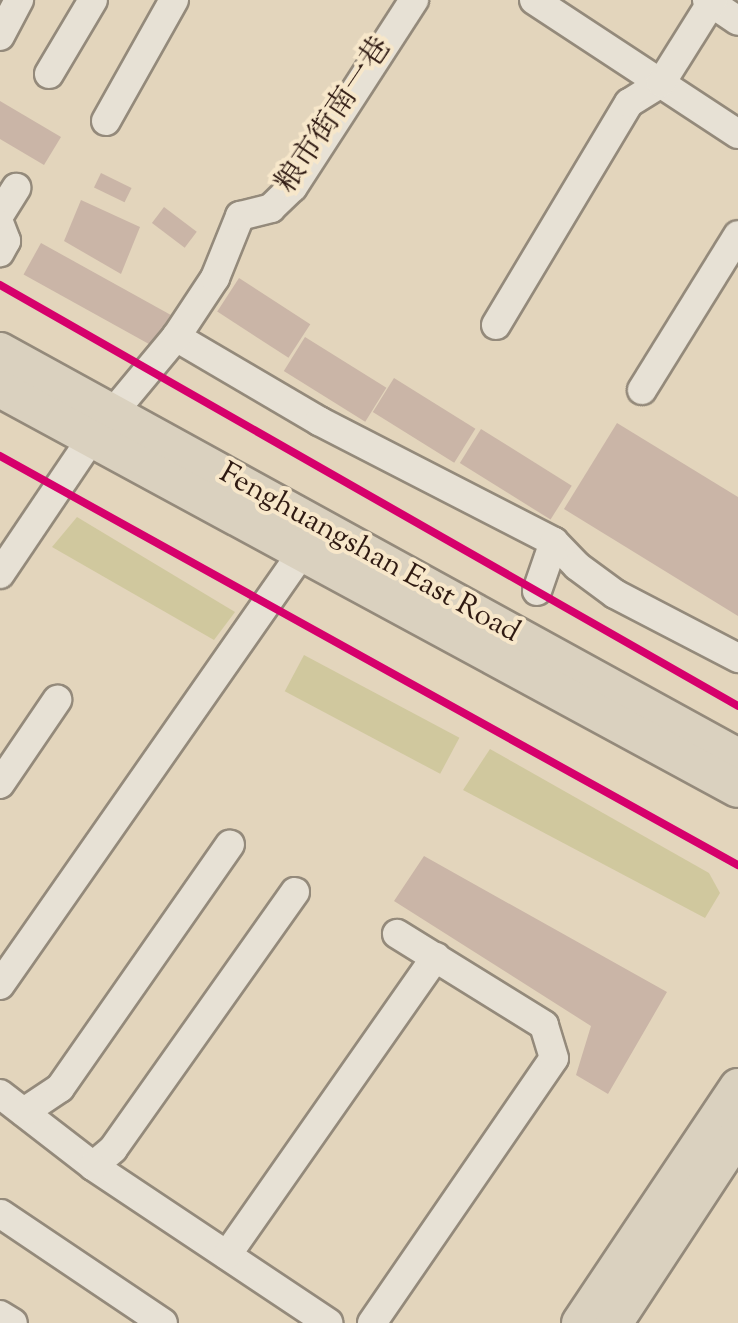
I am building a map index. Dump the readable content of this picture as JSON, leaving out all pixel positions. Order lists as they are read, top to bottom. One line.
{"streets":{"main road":["Fenghuangshan East Road"],"street":["粮市街南一巷"]},"crossings":[["粮市街南一巷","Fenghuangshan East Road"]]}
